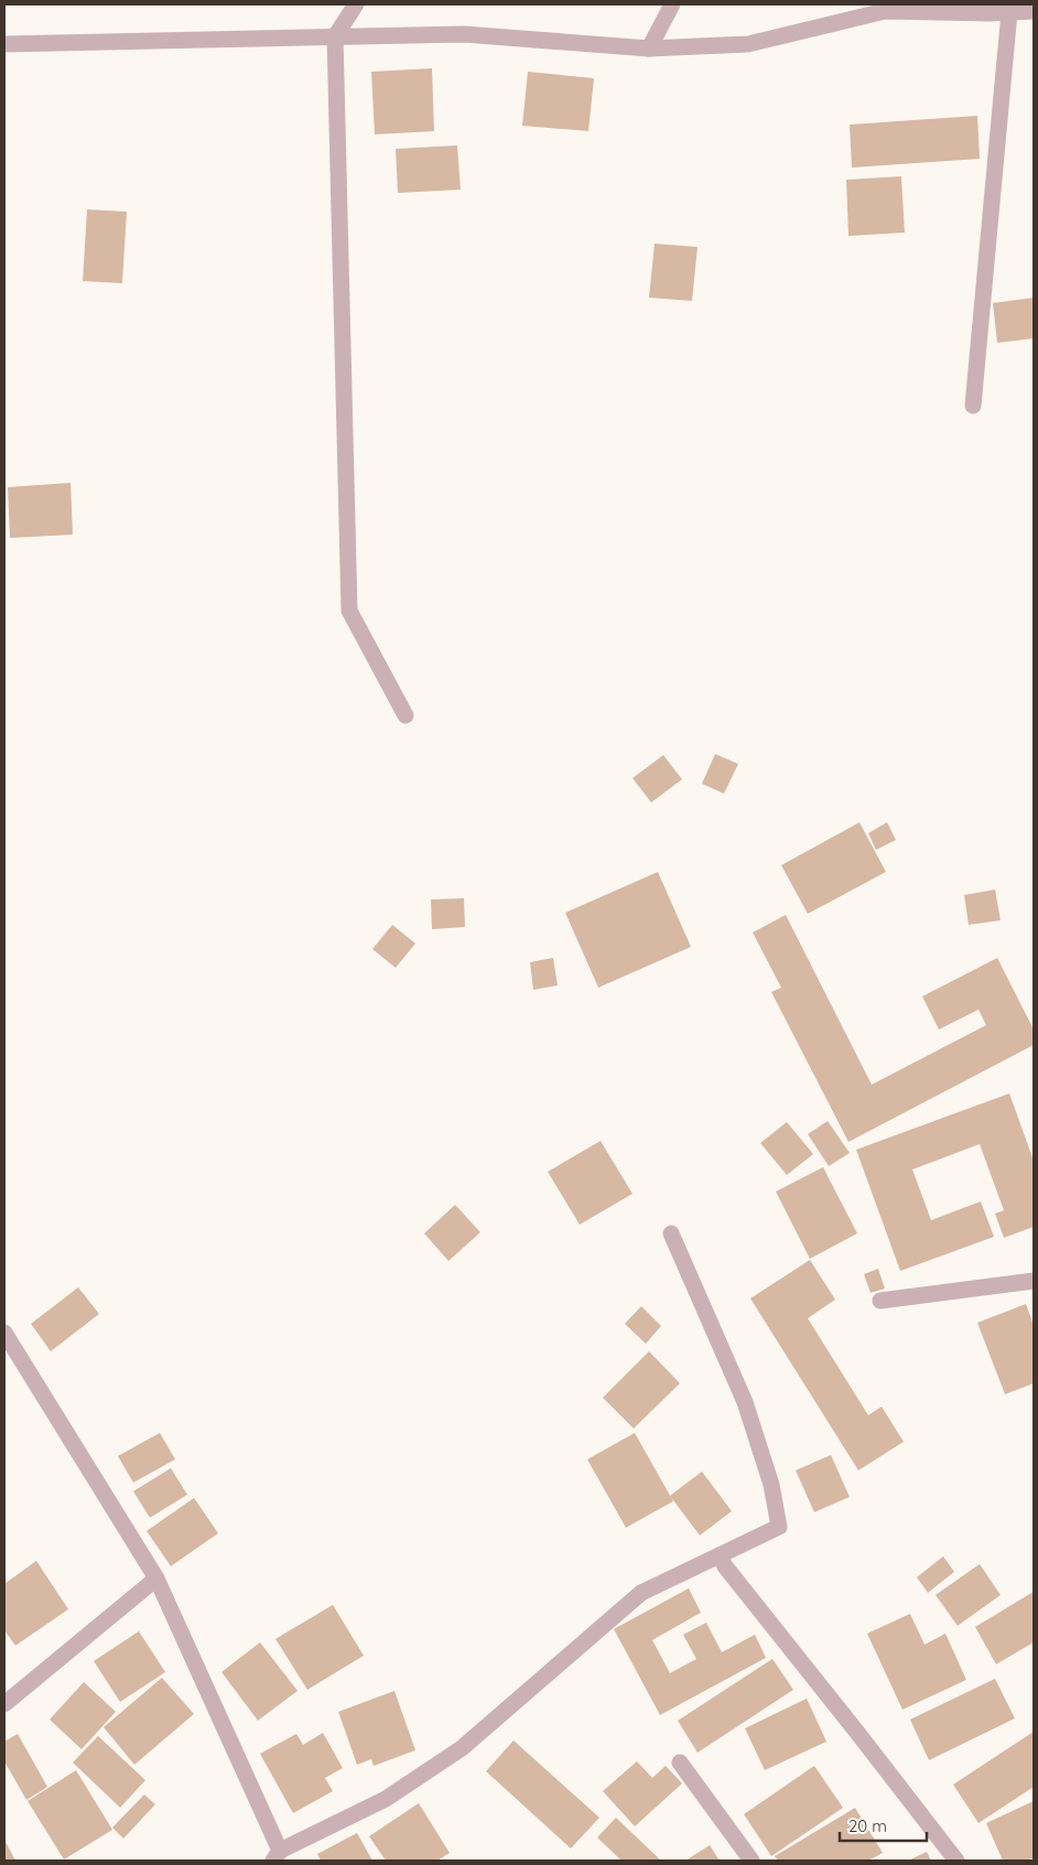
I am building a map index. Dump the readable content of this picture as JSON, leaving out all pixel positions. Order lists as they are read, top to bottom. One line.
{"scale_bar":"20 m"}
